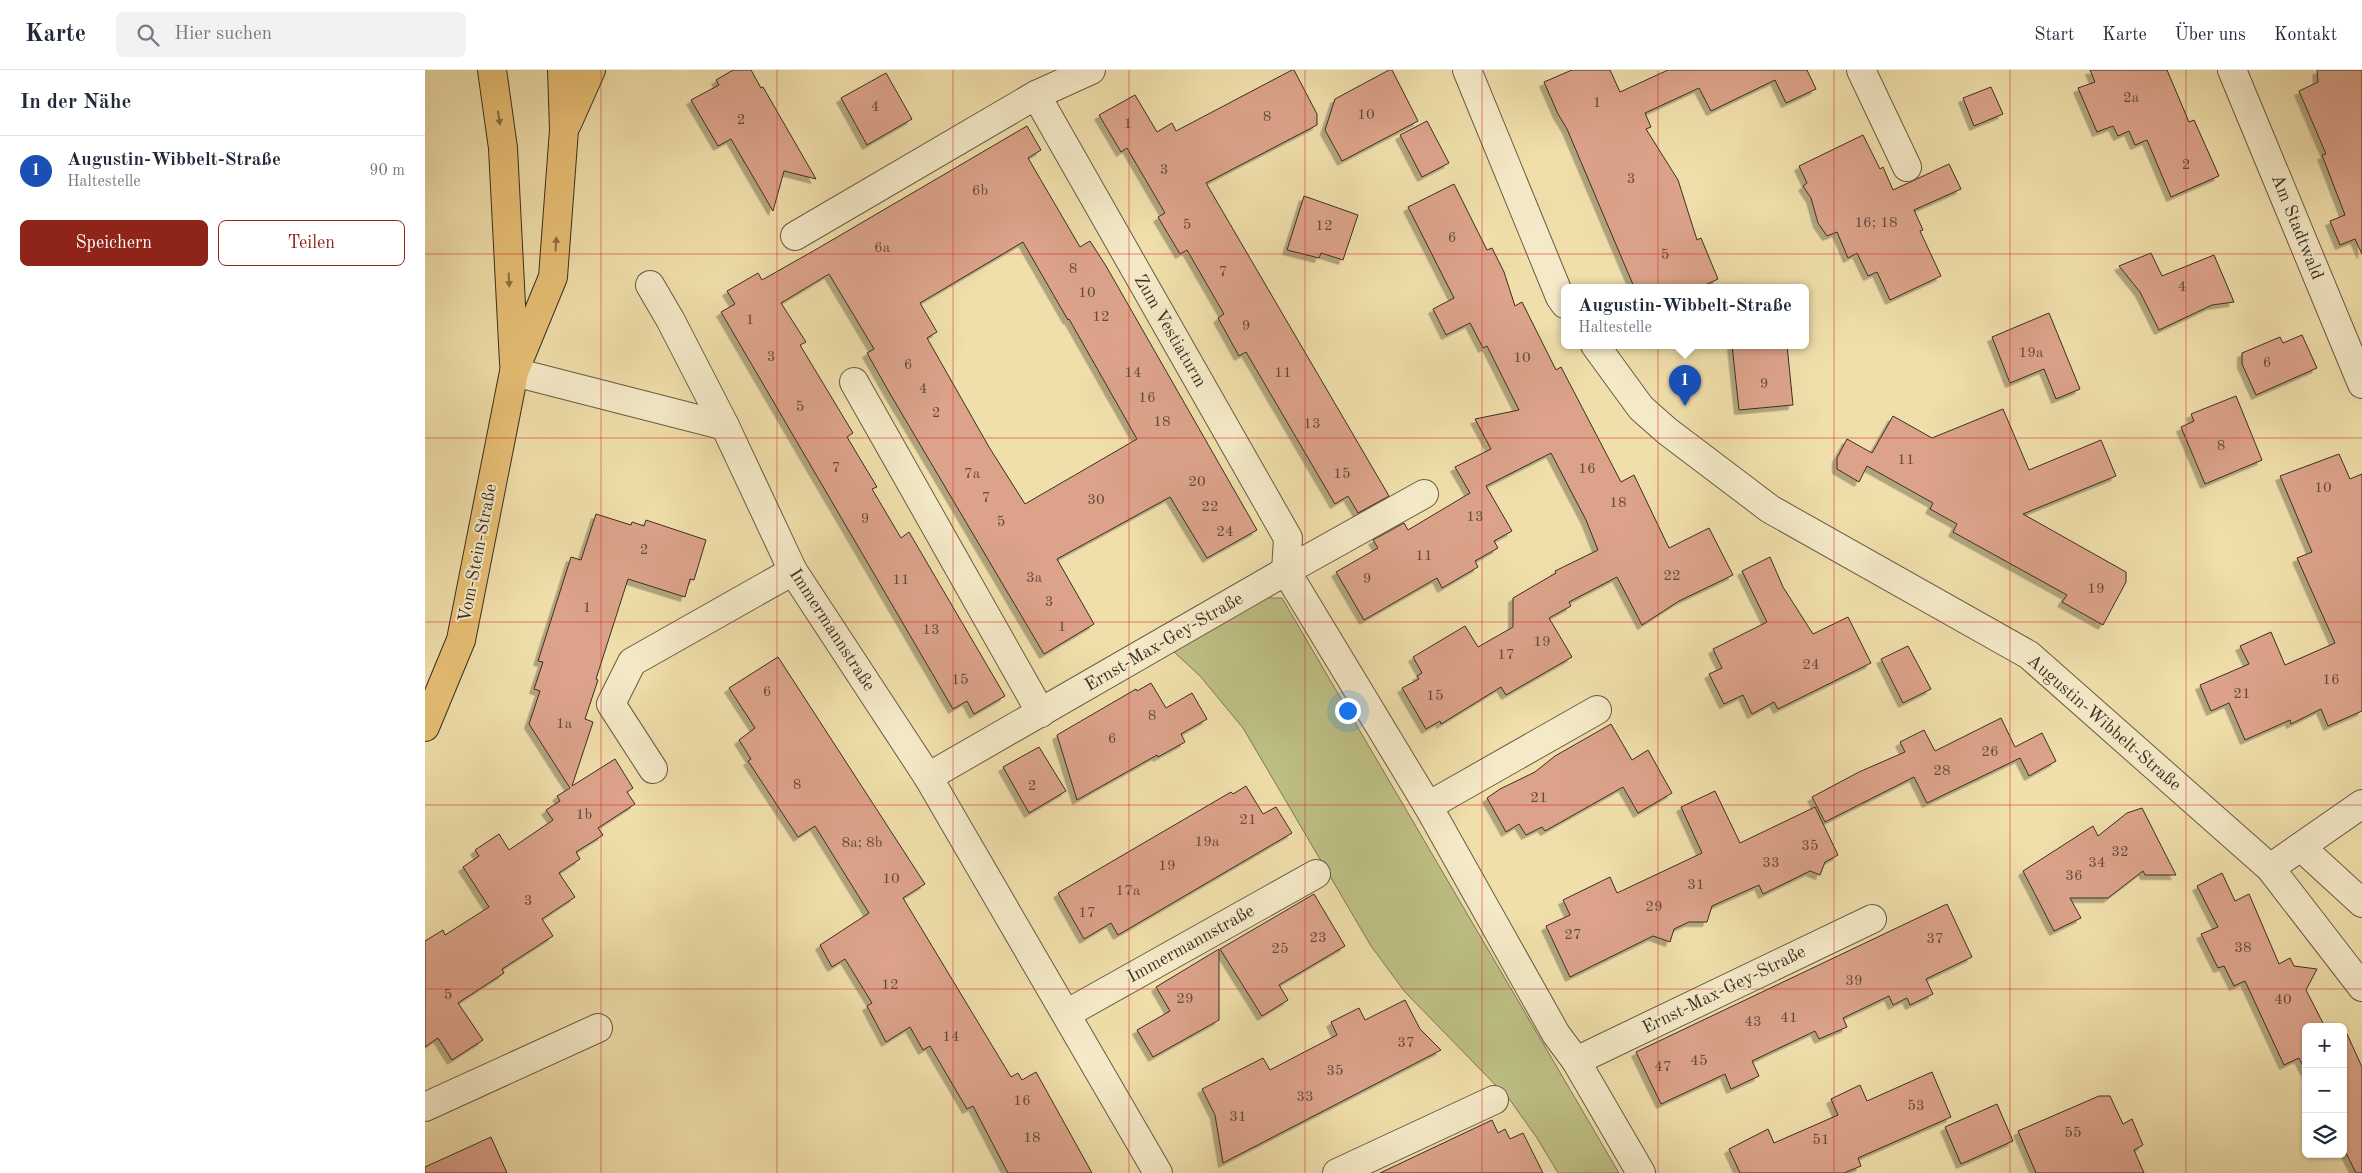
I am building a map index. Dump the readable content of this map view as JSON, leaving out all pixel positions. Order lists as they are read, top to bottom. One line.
{"streets":{"main road":["Vom-Stein-Straße"],"street":["Am Stadtwald","Zum Vestiaturm","Immermannstraße","Ernst-Max-Gey-Straße","Augustin-Wibbelt-Straße"]},"crossings":[["Zum Vestiaturm","Ernst-Max-Gey-Straße"],["Immermannstraße","Ernst-Max-Gey-Straße"]],"house_numbers":["2a","1","4","10","8","2","1","2","3","3","6b","16; 18","5","12","6","6a","5","8","7","4","10","12","1","9","19a","3","10","6","6","14","11","9","4","16","5","2","18","13","8","11","7","16","7a","15","20","10","7","30","18","22","13","9","5","24","2","11","22","3a","9","11","19","3","1","1","13","19","17","24","15","16","6","21","15","8","1a","6","26","28","8","2","21","1b","21","19a","8a; 8b","35","32","33","34","19","36","10","31","17a","3","29","17","27","23","37","38","25","39","12","5","29","40","41","43","14","37","45","47","35","33","16","53","31","55","18","51"],"page":{"header":"Karte","search":"Hier suchen","nav":["Start","Karte","Über uns","Kontakt"],"heading":"In der Nähe","list":[{"mark":"1","name":"Augustin-Wibbelt-Straße","note":"Haltestelle","value":"90 m"}],"buttons":["Speichern","Teilen"],"popup":["Augustin-Wibbelt-Straße","Haltestelle"],"pins":"1","map_buttons":["+","−"]}}
